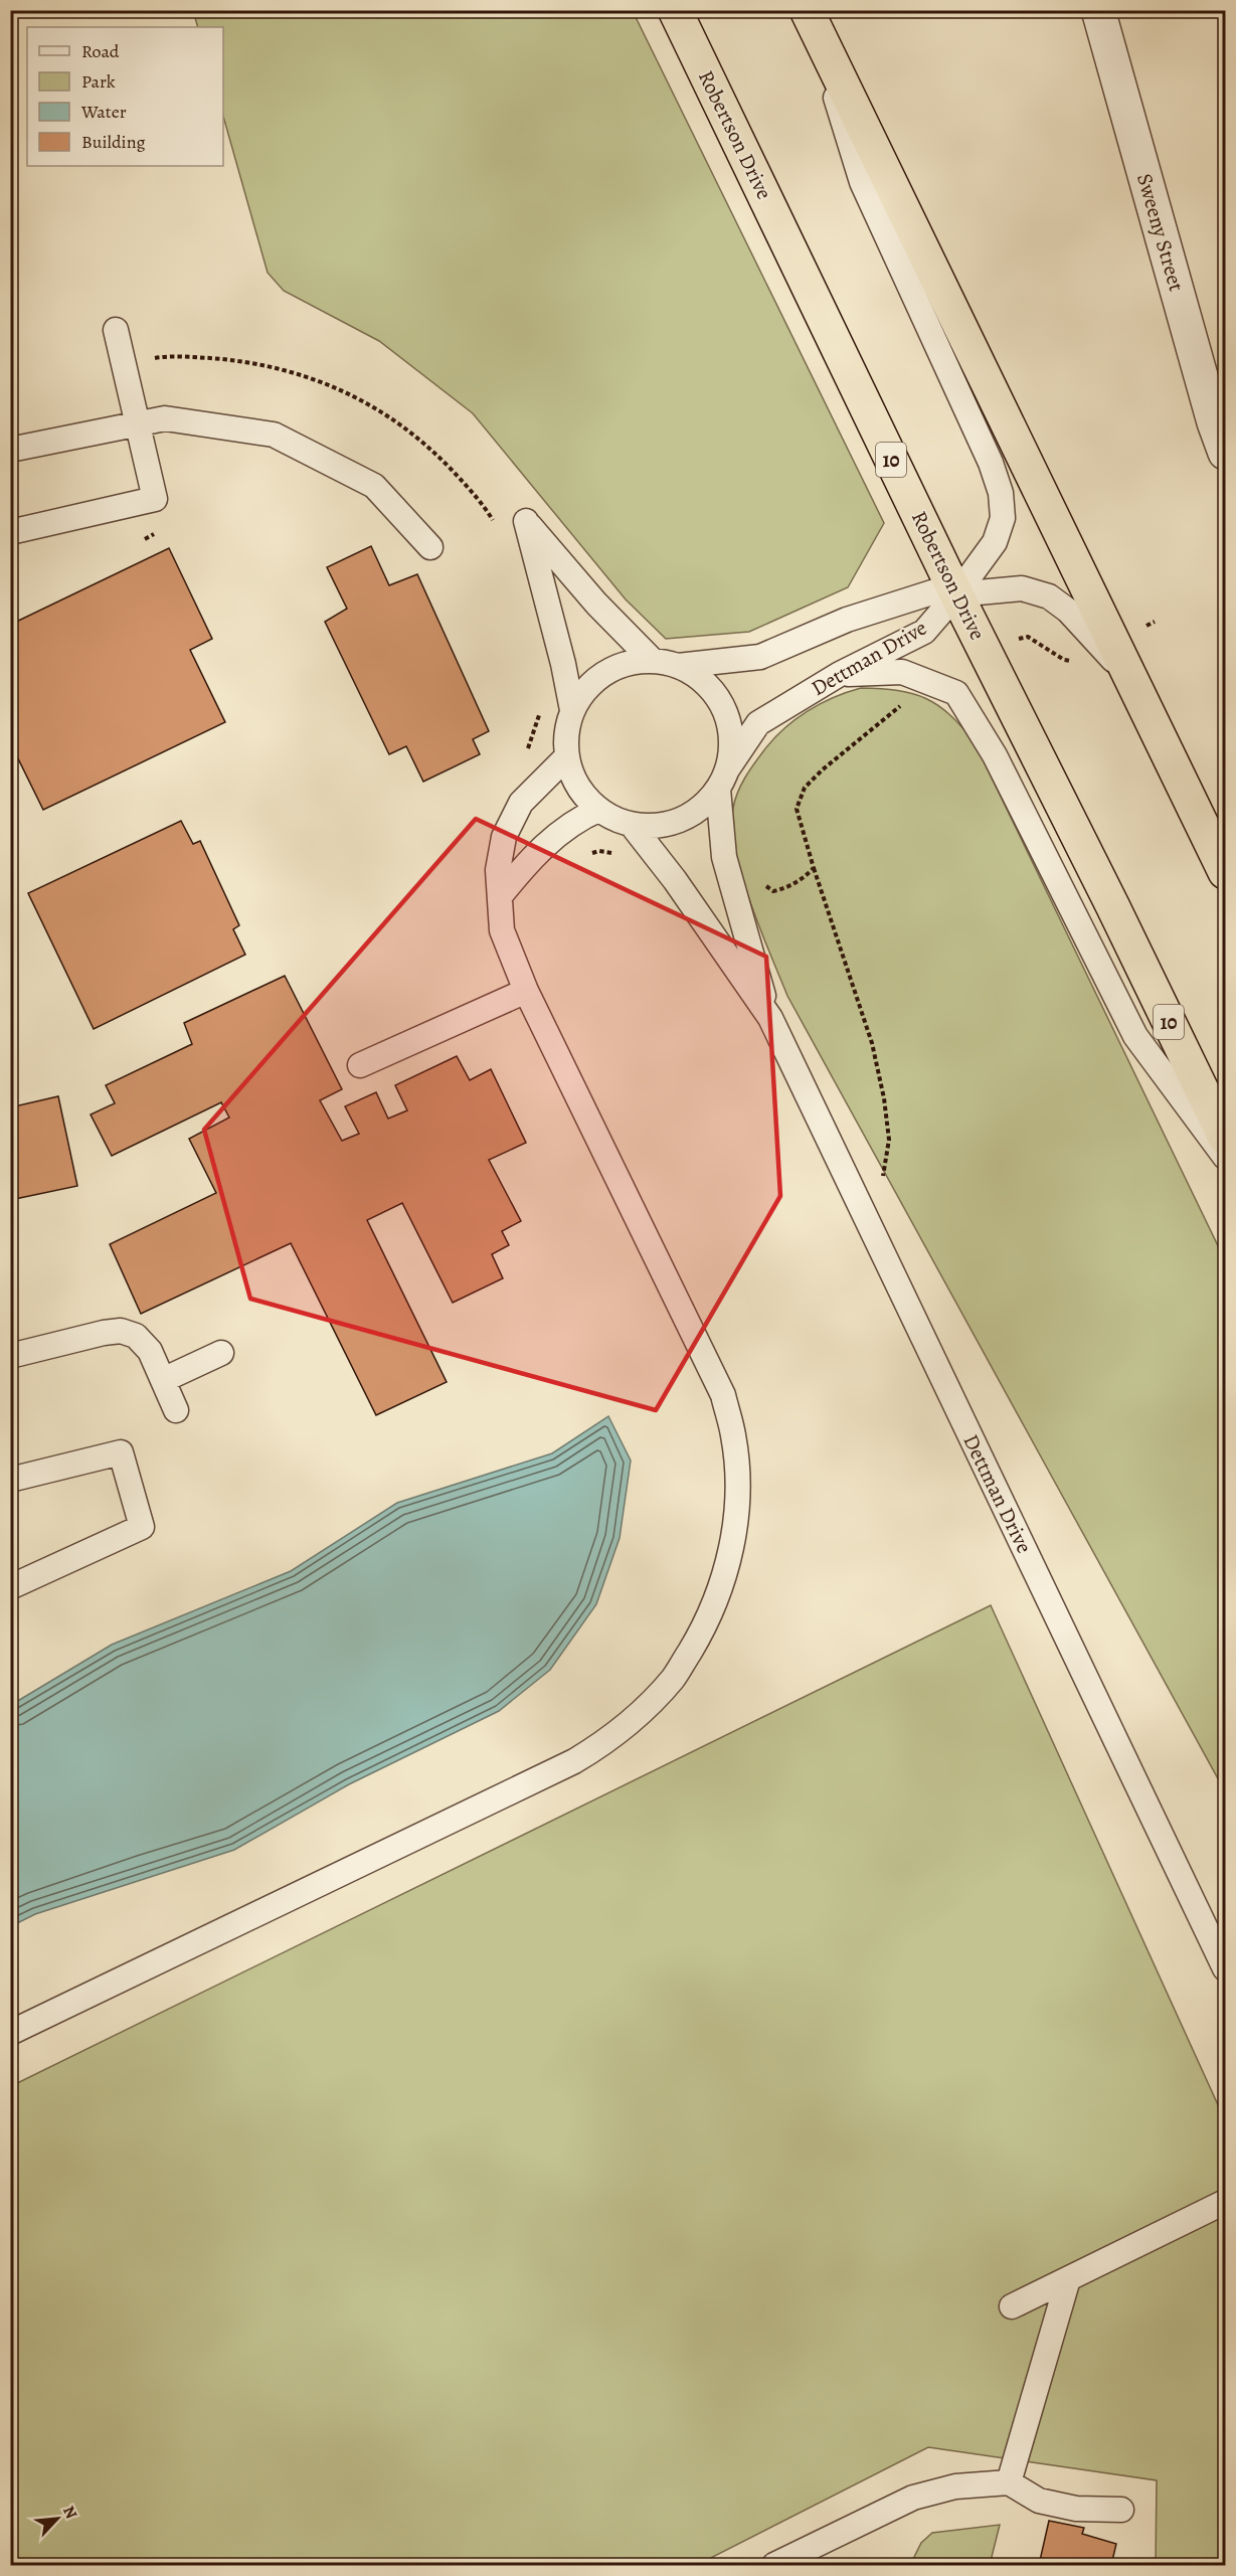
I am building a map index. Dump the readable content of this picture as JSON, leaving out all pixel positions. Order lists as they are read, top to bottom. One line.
{"streets":{"highway":["Robertson Drive","10"],"street":["Sweeny Street"],"lane":["Dettman Drive"]},"crossings":[["Robertson Drive","Dettman Drive"]],"legend":["Road","Park","Water","Building"],"north":"top right"}
